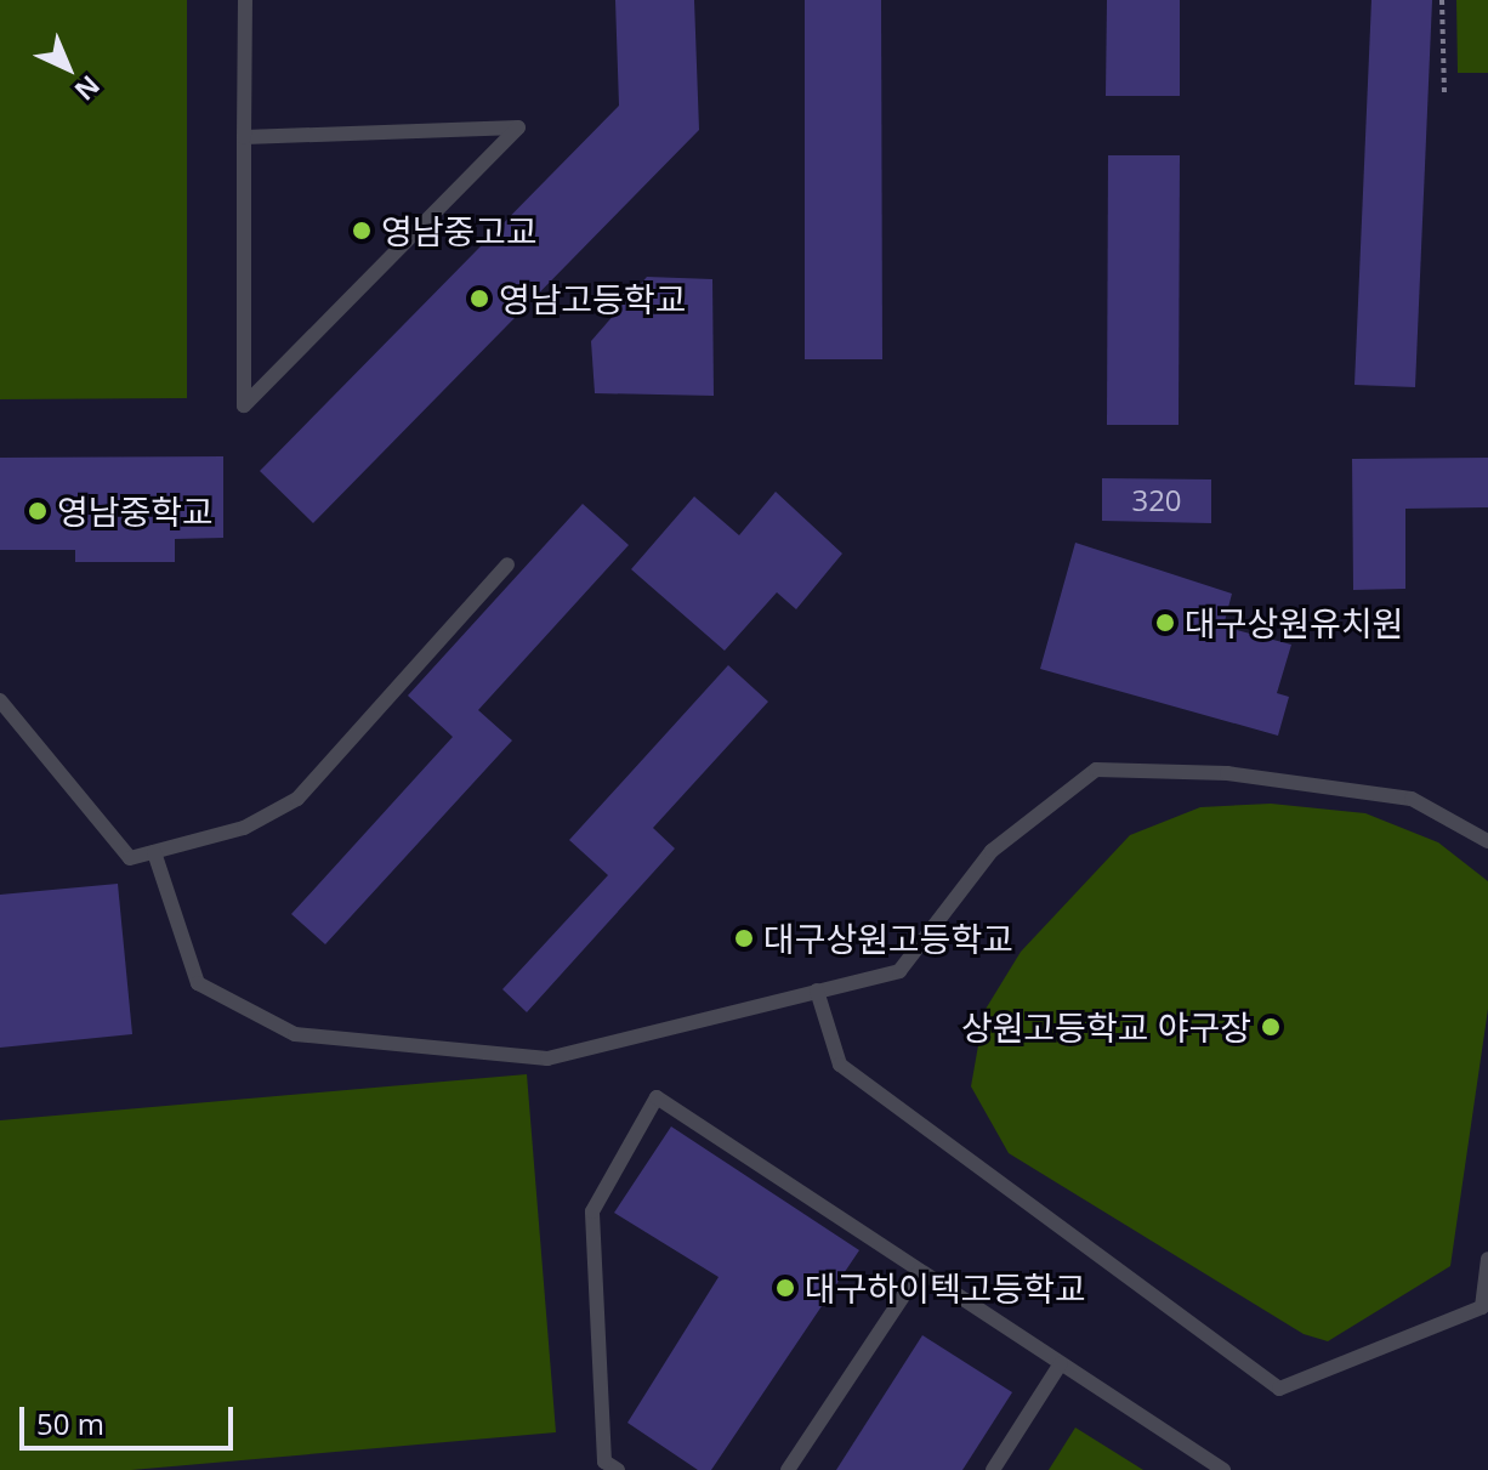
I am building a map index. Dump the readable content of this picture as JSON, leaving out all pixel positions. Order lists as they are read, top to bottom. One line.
{"places":["영남중고교","영남고등학교","영남중학교","대구상원유치원","대구상원고등학교","상원고등학교 야구장","대구하이텍고등학교"],"house_numbers":["320"],"scale_bar":"50 m","north":"bottom right"}
